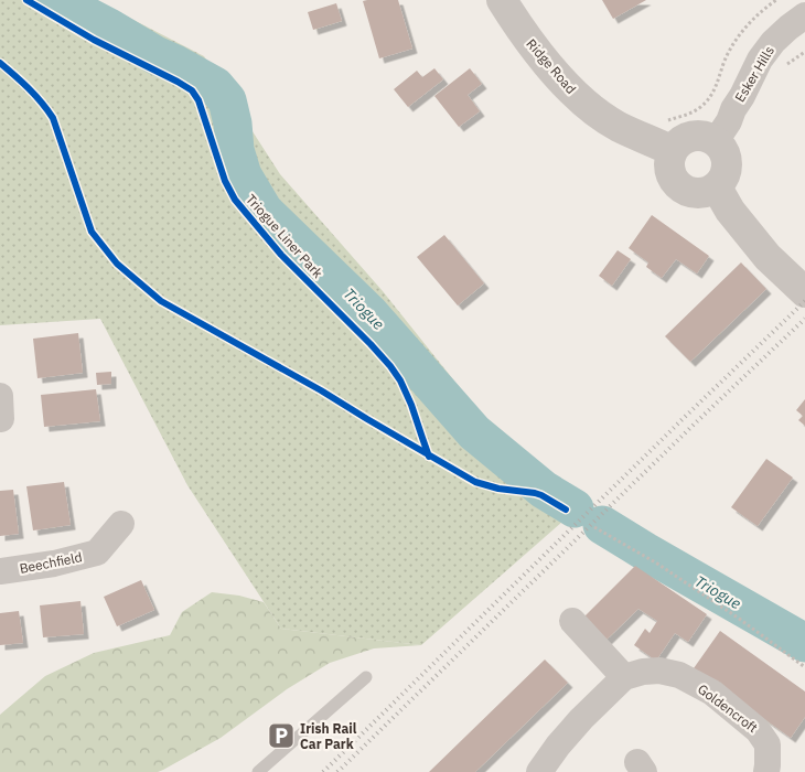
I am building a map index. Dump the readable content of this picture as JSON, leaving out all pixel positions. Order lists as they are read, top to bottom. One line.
{"streets":{"street":["Ridge Road","Esker Hills","Beechfield","Goldencroft"],"cycle path":["Triogue Liner Park"]},"crossings":[["Ridge Road","Esker Hills"]],"water":["Triogue"],"places":{"parking":["Irish Rail Car Park"]}}
